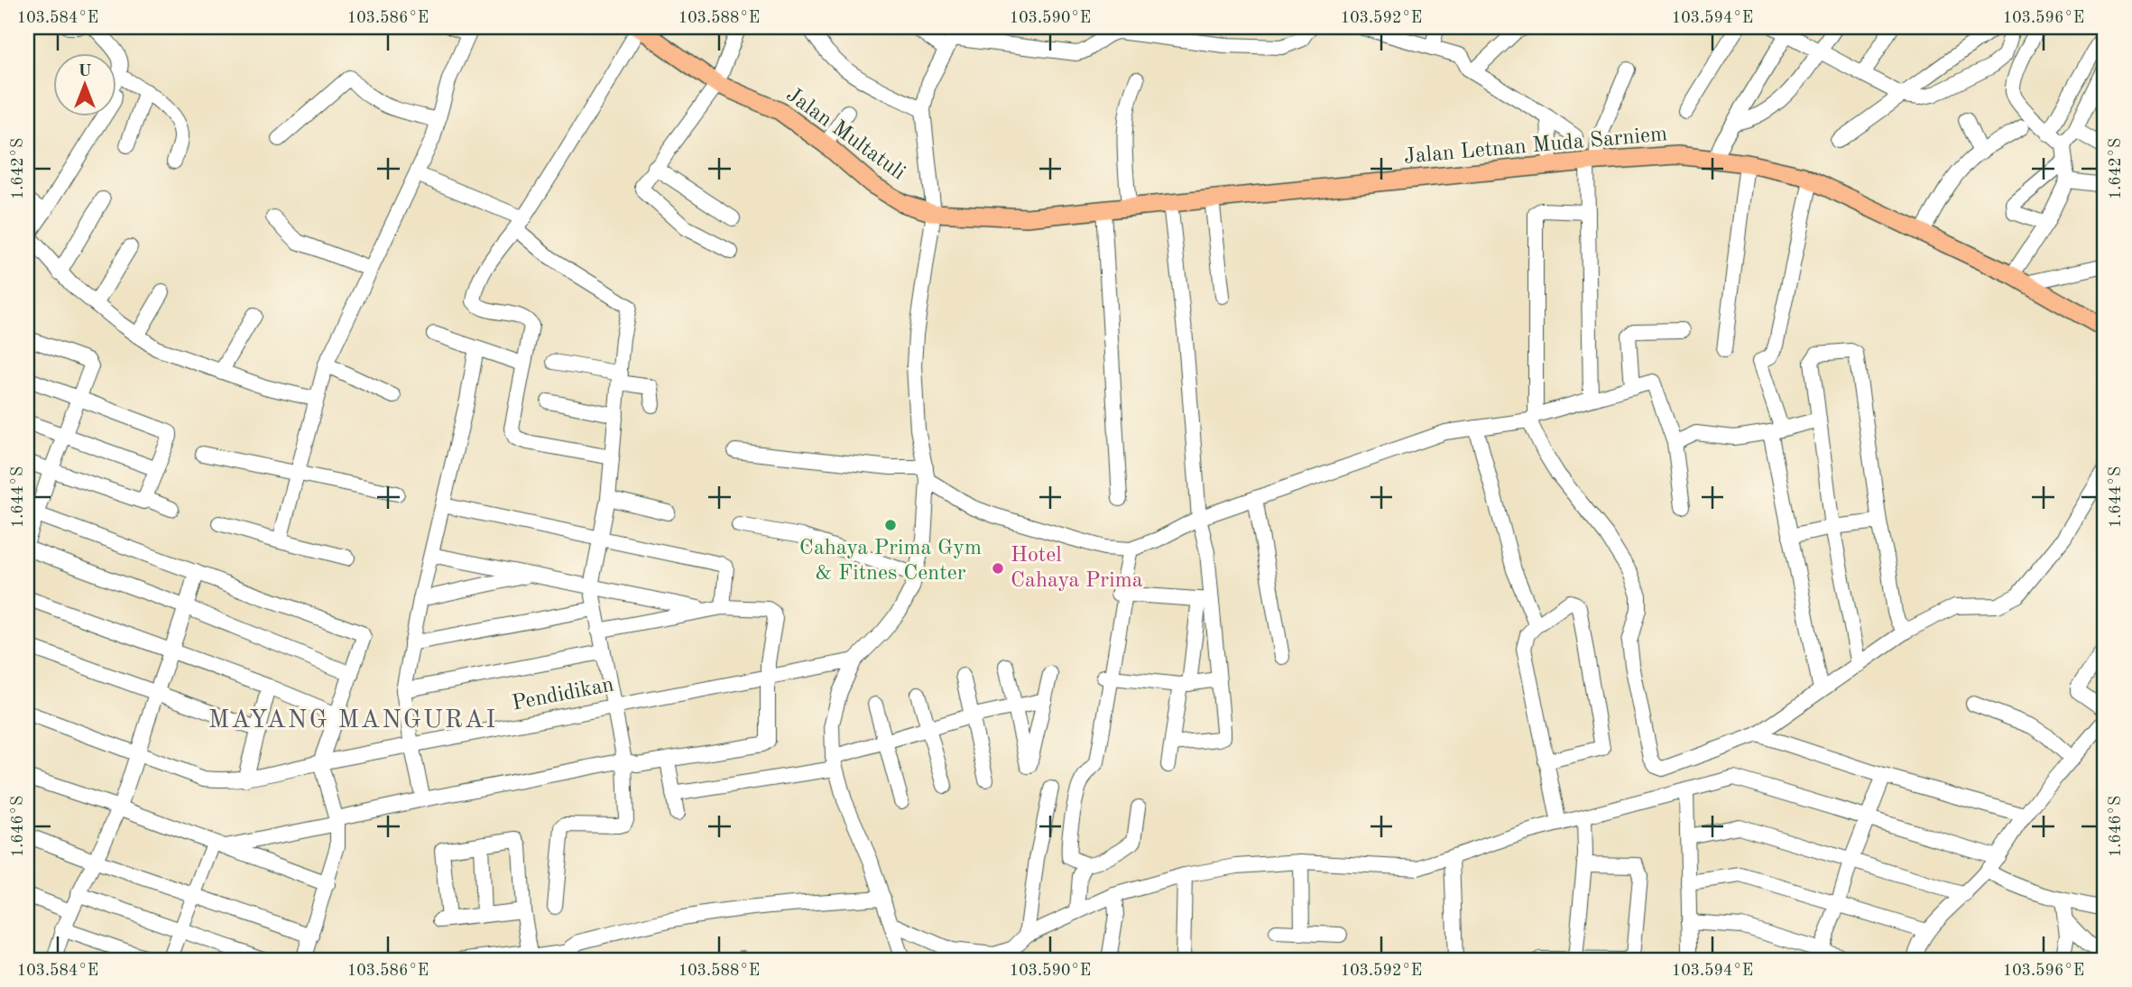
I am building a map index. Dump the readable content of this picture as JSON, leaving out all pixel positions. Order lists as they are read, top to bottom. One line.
{"streets":{"main road":["Jalan Multatuli","Jalan Letnan Muda Sarniem"],"street":["Pendidikan"]},"crossings":[["Jalan Multatuli","Jalan Letnan Muda Sarniem"]],"districts":["MAYANG MANGURAI"],"places":["Cahaya Prima Gym & Fitnes Center","Hotel Cahaya Prima"],"north":"top","coordinates":["103.584°E","103.586°E","103.588°E","103.590°E","103.592°E","103.594°E","103.596°E","1.642°S","1.644°S","1.646°S"]}
